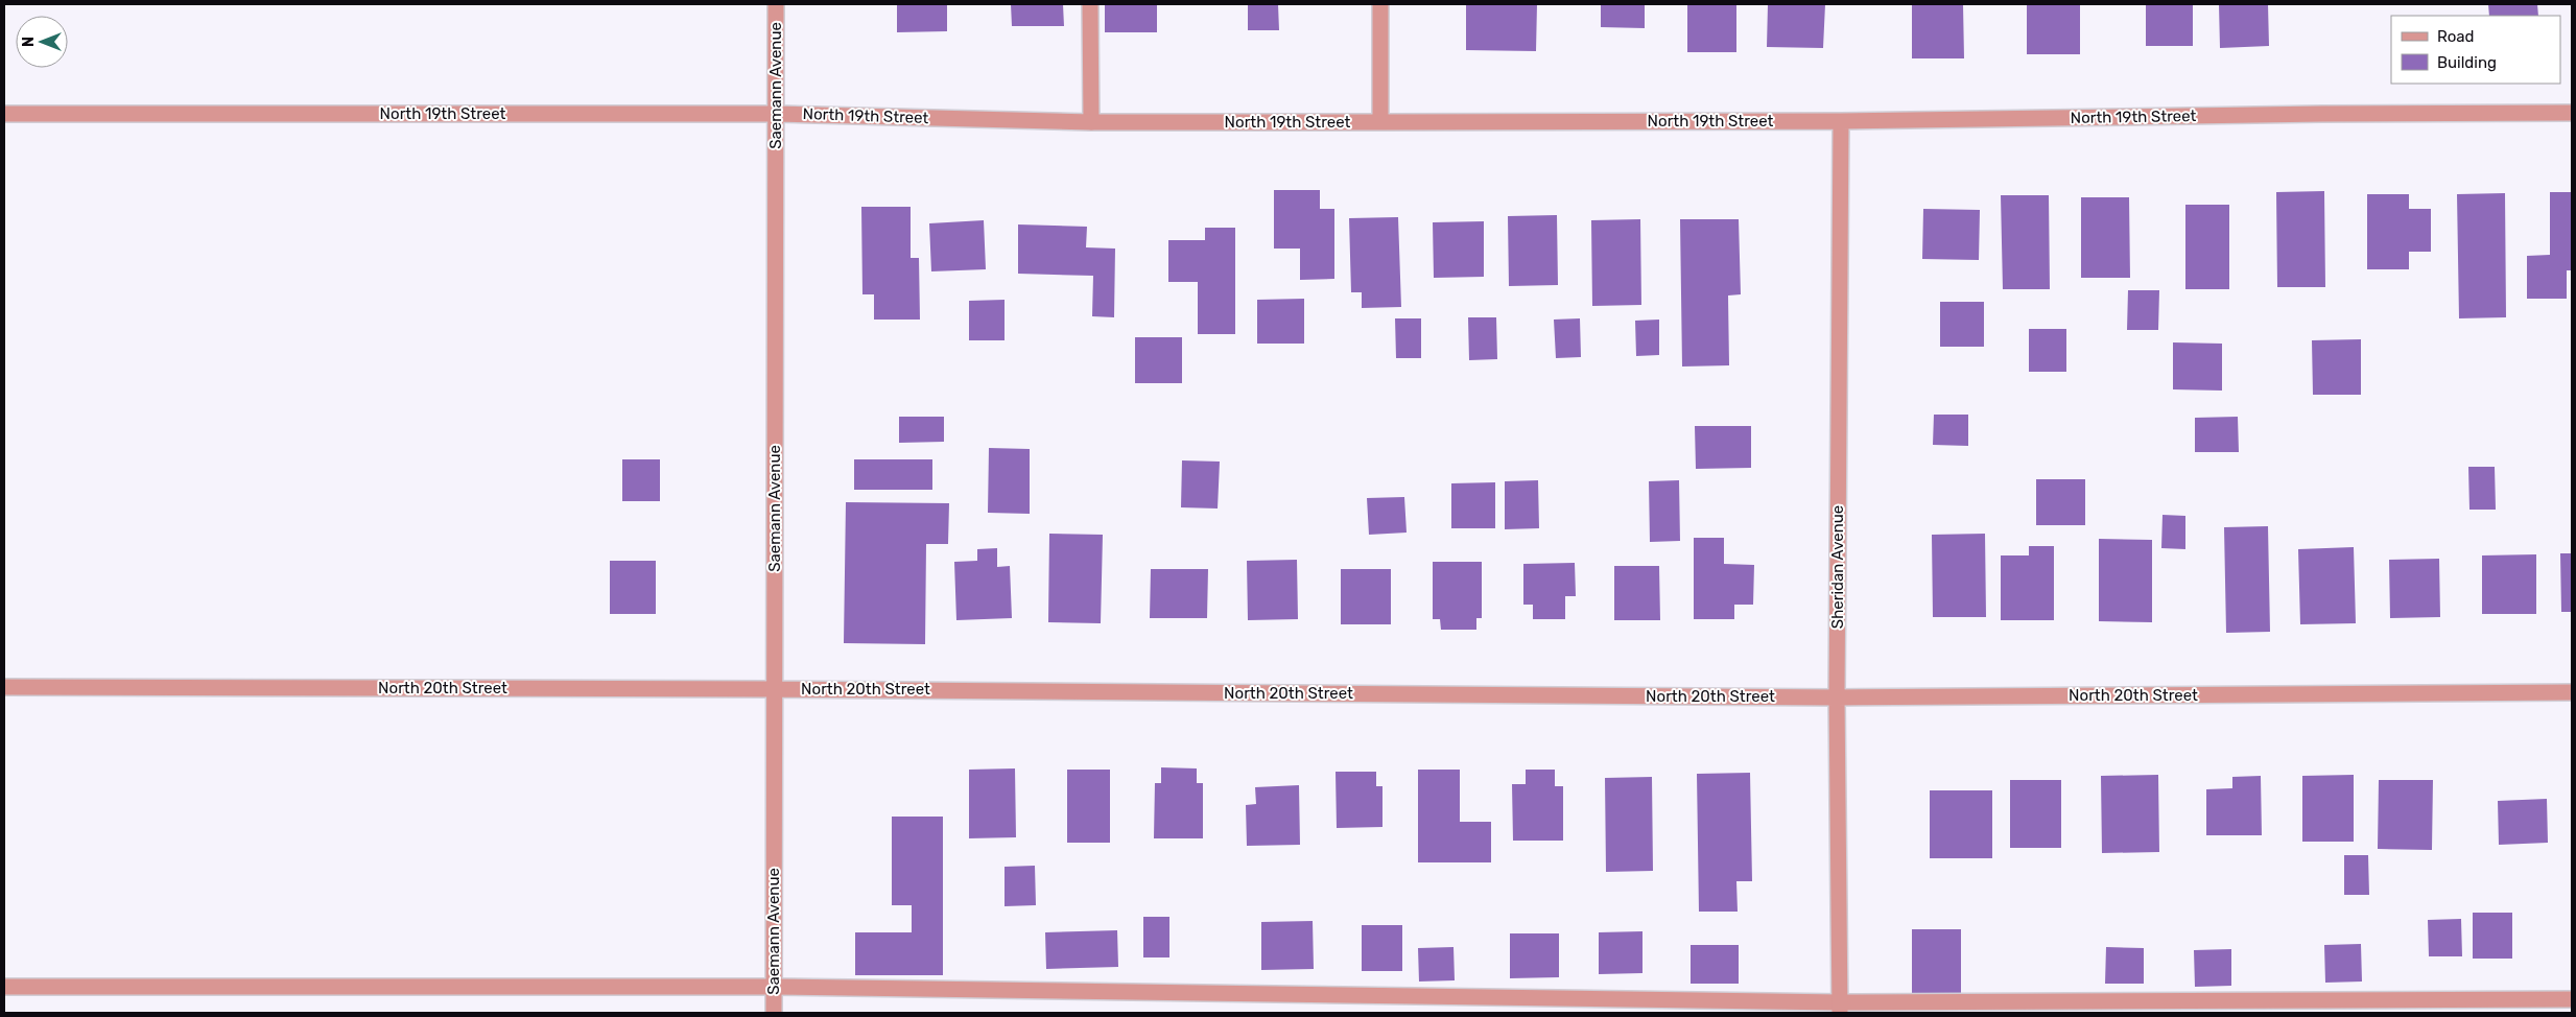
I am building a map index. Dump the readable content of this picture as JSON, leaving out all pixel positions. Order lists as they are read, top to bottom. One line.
{"streets":{"street":["Saemann Avenue","North 19th Street","Sheridan Avenue","North 20th Street"]},"crossings":[["Saemann Avenue","North 19th Street"],["Saemann Avenue","North 20th Street"],["North 19th Street","Sheridan Avenue"],["Sheridan Avenue","North 20th Street"]],"legend":["Road","Building"],"north":"left"}
